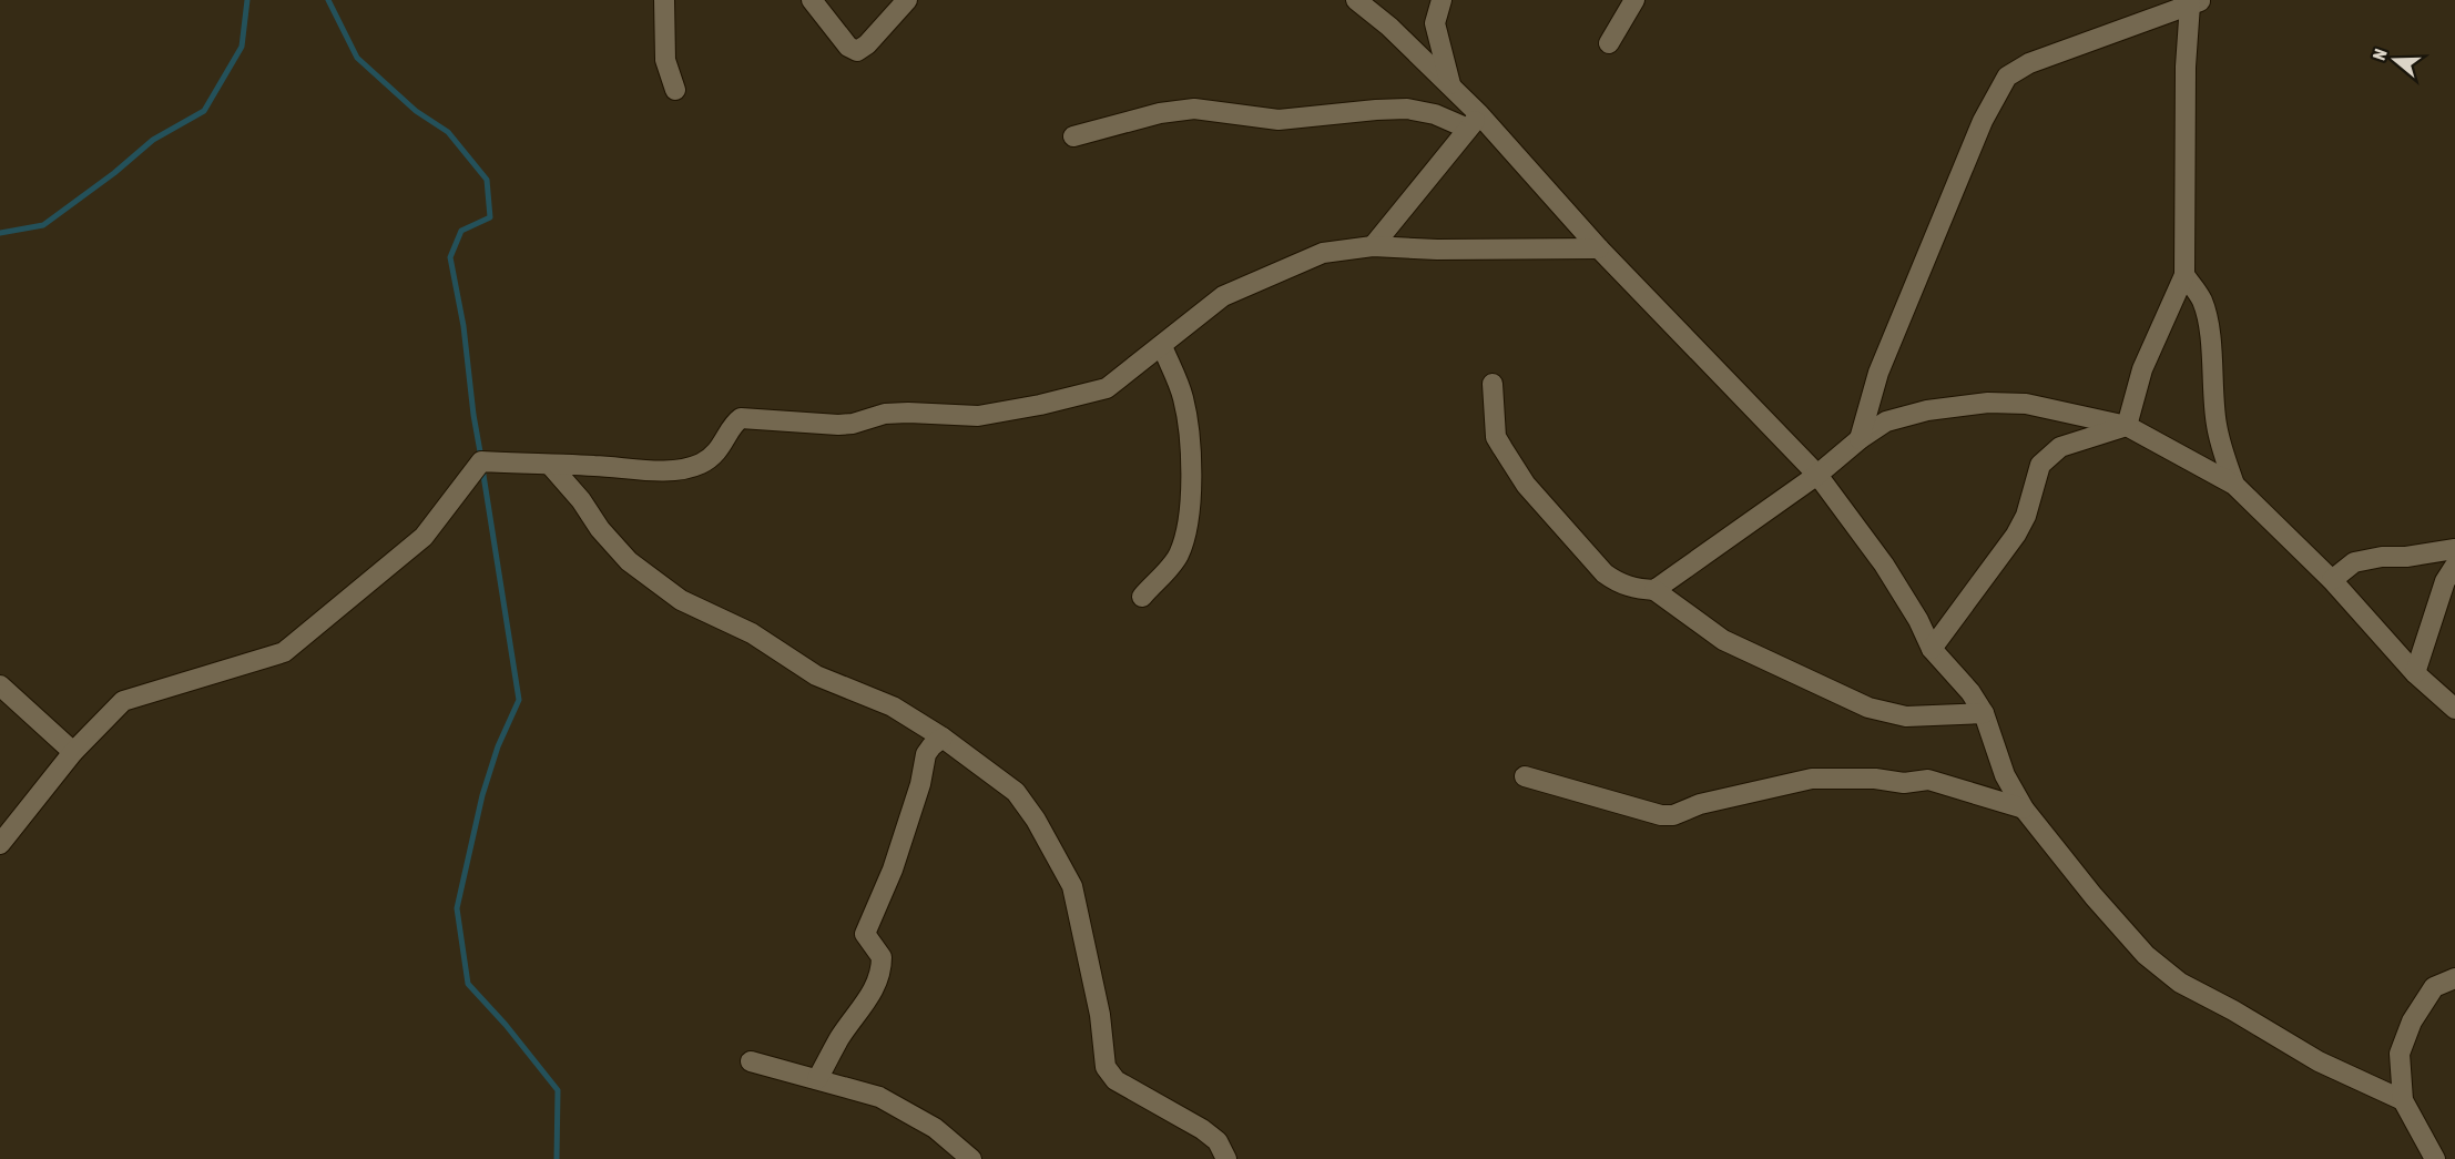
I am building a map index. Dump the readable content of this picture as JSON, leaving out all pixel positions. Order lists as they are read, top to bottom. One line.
{"north":"left"}
